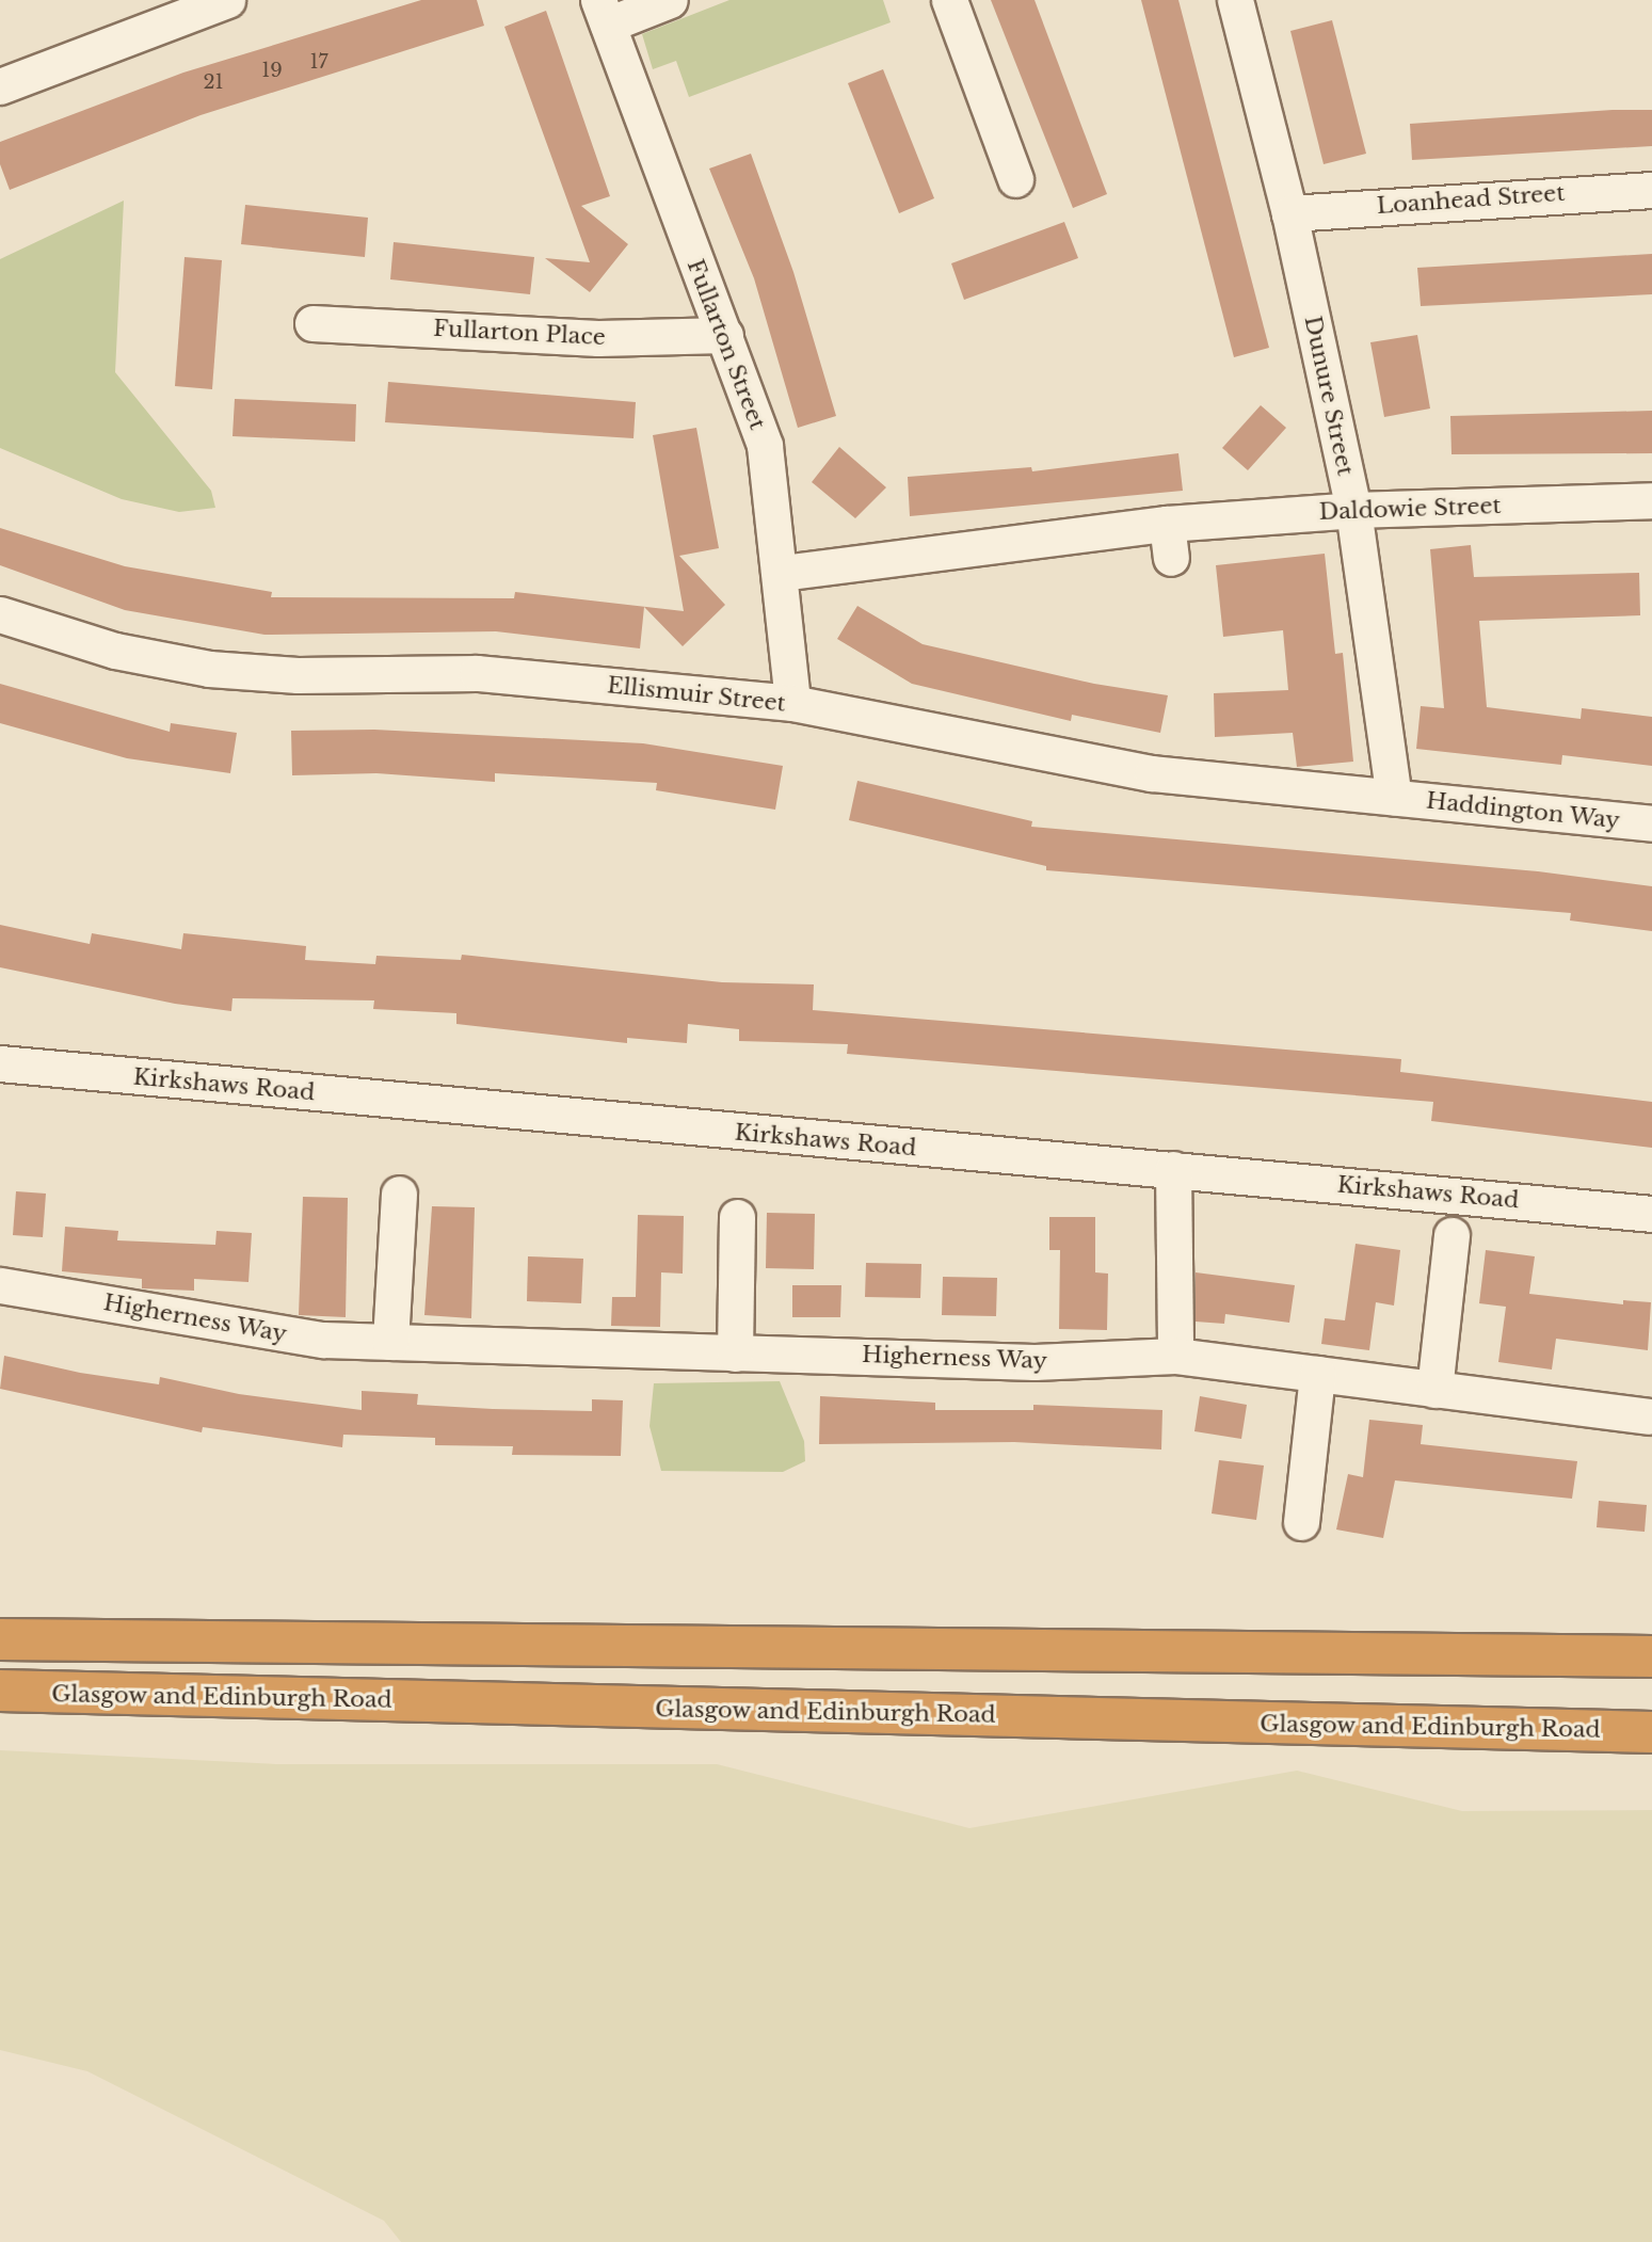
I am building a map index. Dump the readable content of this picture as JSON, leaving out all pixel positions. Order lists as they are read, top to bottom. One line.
{"streets":{"highway":["Glasgow and Edinburgh Road"],"street":["Loanhead Street","Fullarton Place","Fullarton Street","Dunure Street","Daldowie Street","Ellismuir Street","Haddington Way","Kirkshaws Road","Higherness Way"]},"crossings":[["Loanhead Street","Dunure Street"],["Fullarton Place","Fullarton Street"],["Fullarton Street","Daldowie Street"],["Fullarton Street","Ellismuir Street"],["Dunure Street","Daldowie Street"],["Dunure Street","Ellismuir Street"],["Dunure Street","Haddington Way"],["Ellismuir Street","Haddington Way"]],"house_numbers":["17","19","21"]}
